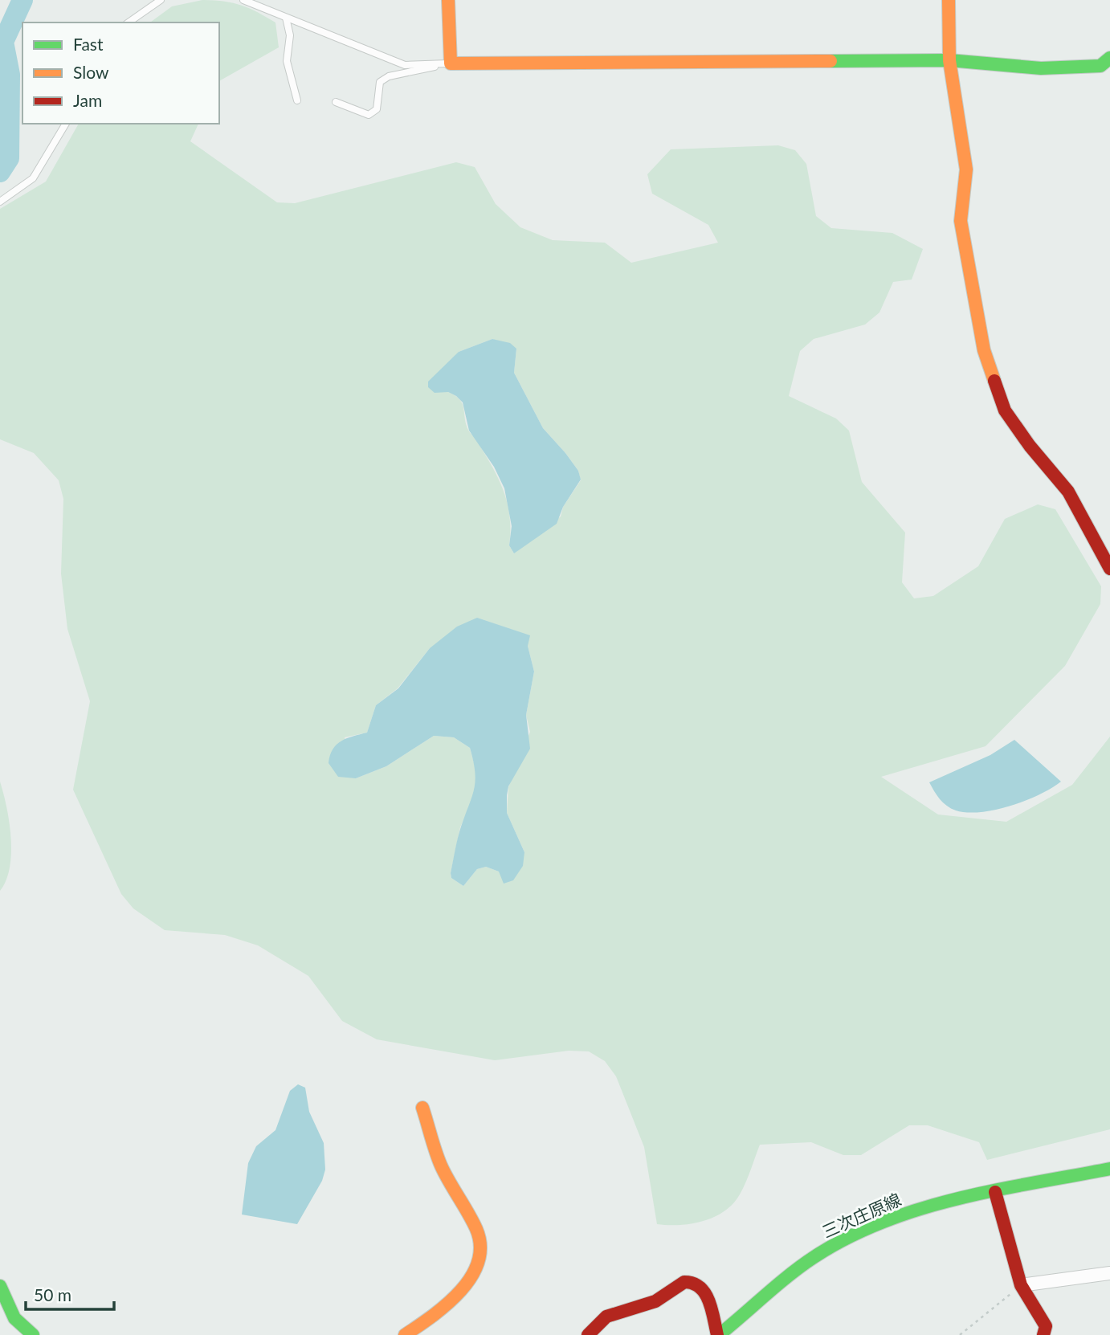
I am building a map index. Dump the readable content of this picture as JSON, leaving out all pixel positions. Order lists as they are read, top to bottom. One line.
{"streets":{"street":["三次庄原線"]},"legend":["Fast","Slow","Jam"],"scale_bar":"50 m"}
